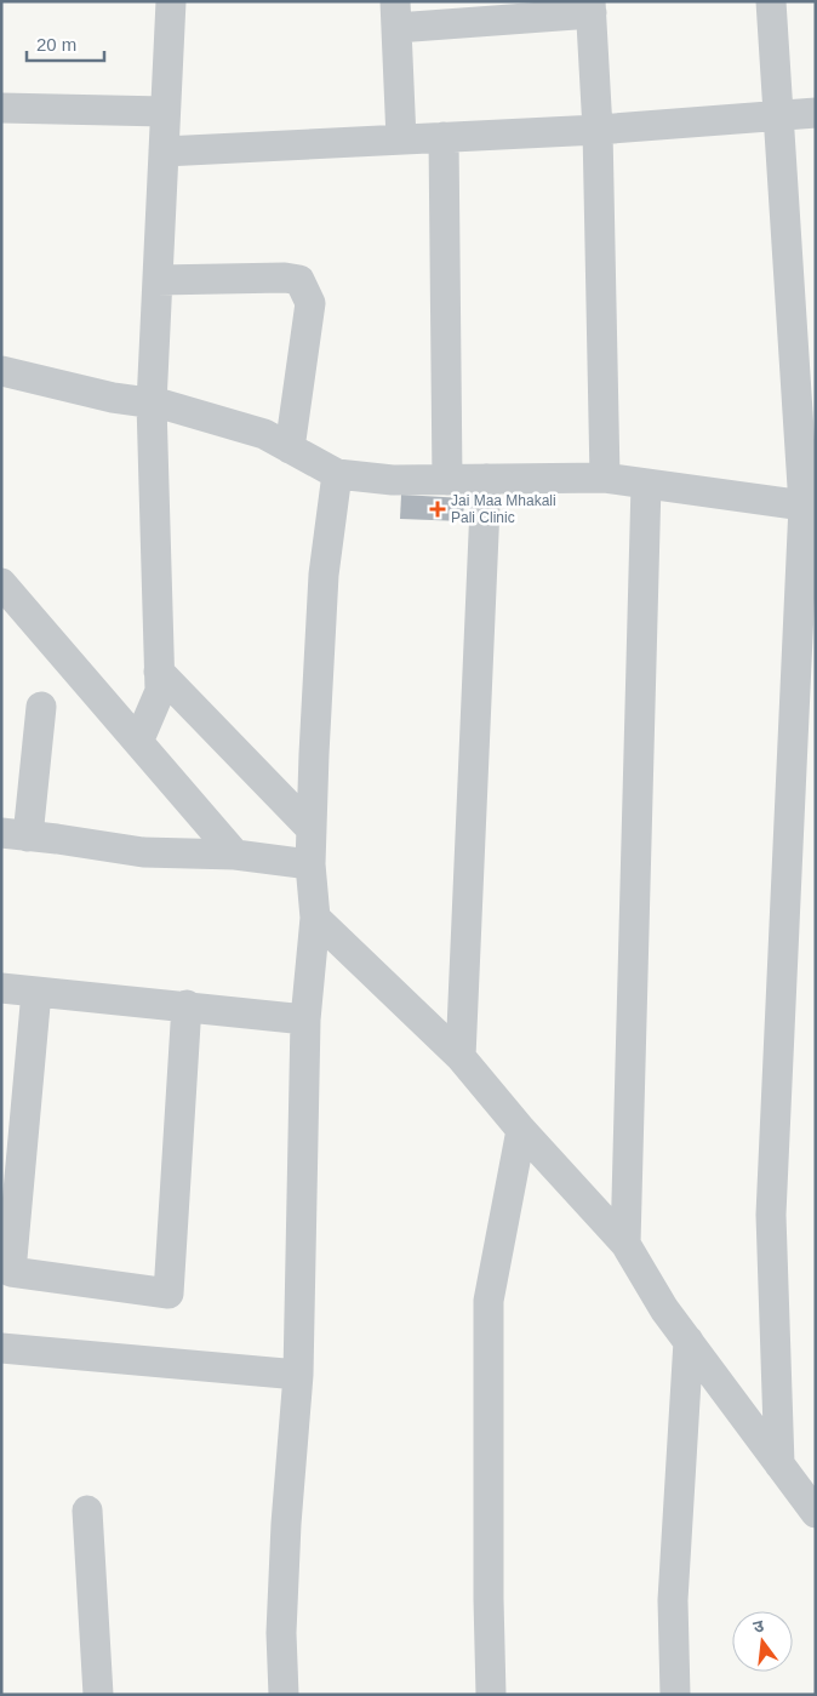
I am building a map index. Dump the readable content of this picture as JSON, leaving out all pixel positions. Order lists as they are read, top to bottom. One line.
{"places":{"health":["Jai Maa Mhakali Pali Clinic"]},"scale_bar":"20 m","north":"top"}
